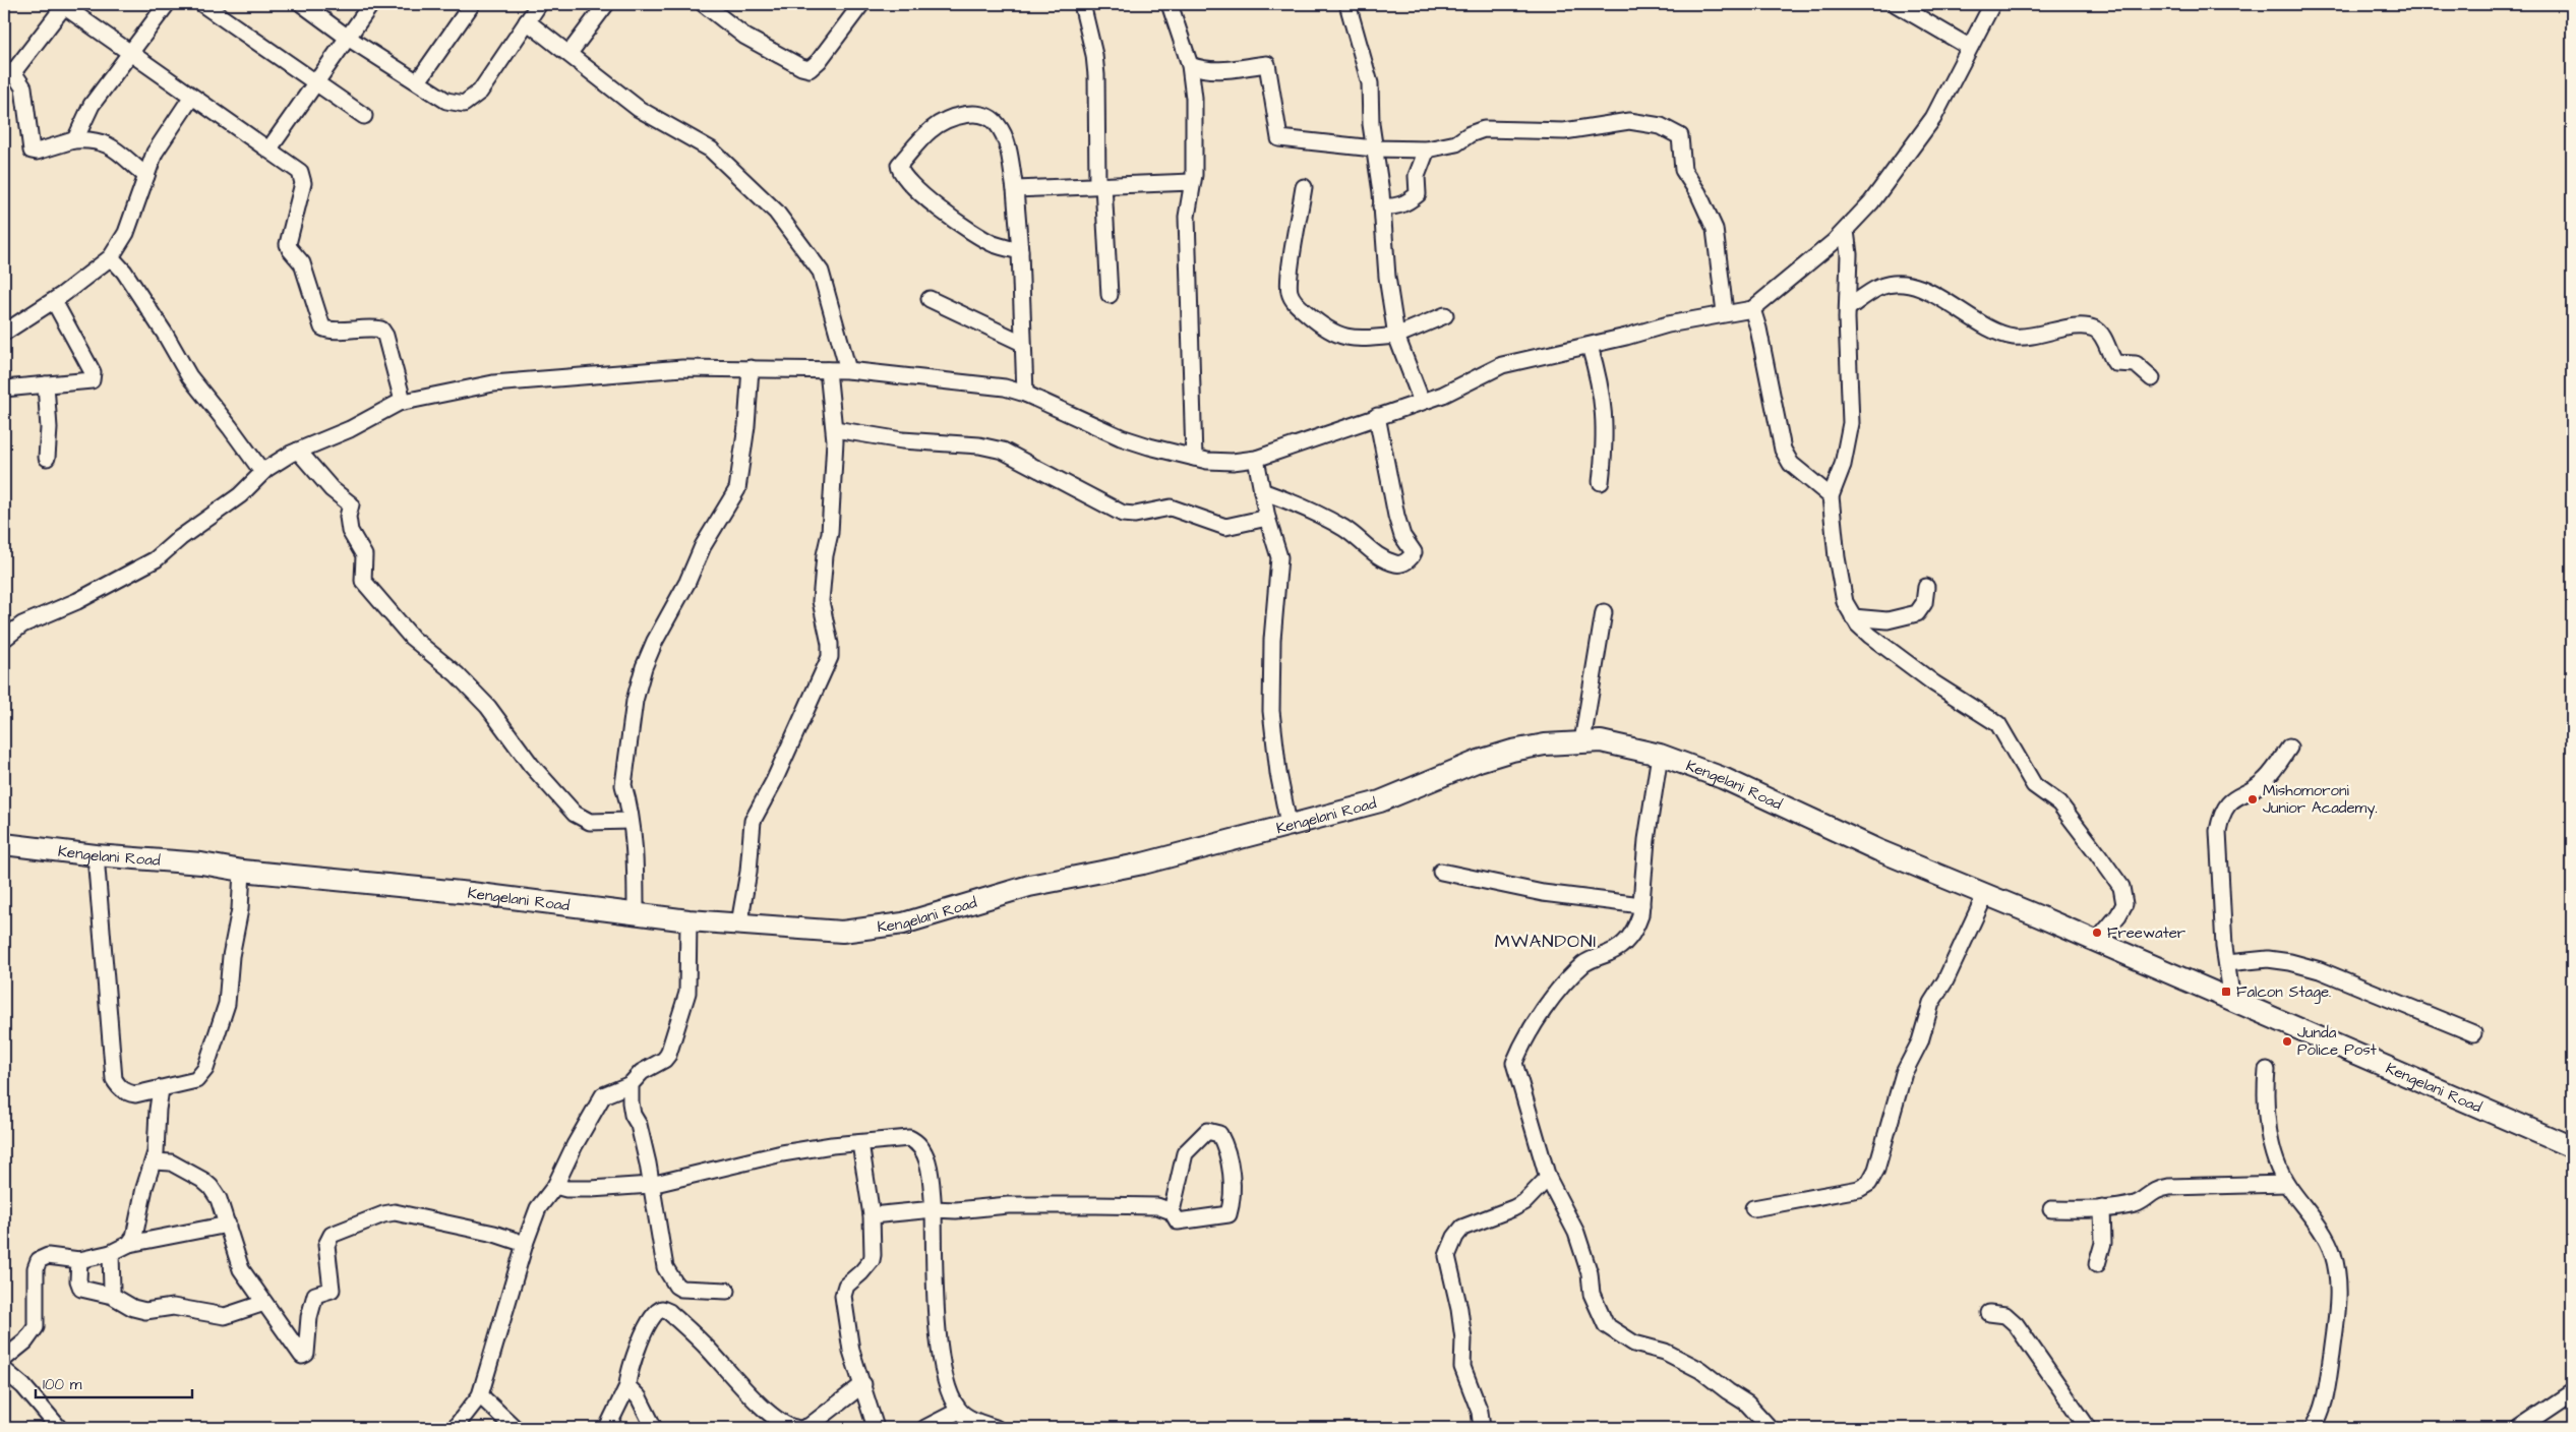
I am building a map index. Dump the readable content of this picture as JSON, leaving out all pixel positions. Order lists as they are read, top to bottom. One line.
{"streets":{"main road":["Kengelani Road"]},"districts":["MWANDONI"],"places":{"other":["Mishomoroni Junior Academy.","Freewater","Junda Police Post"],"transit":["Falcon Stage."]},"scale_bar":"100 m"}
